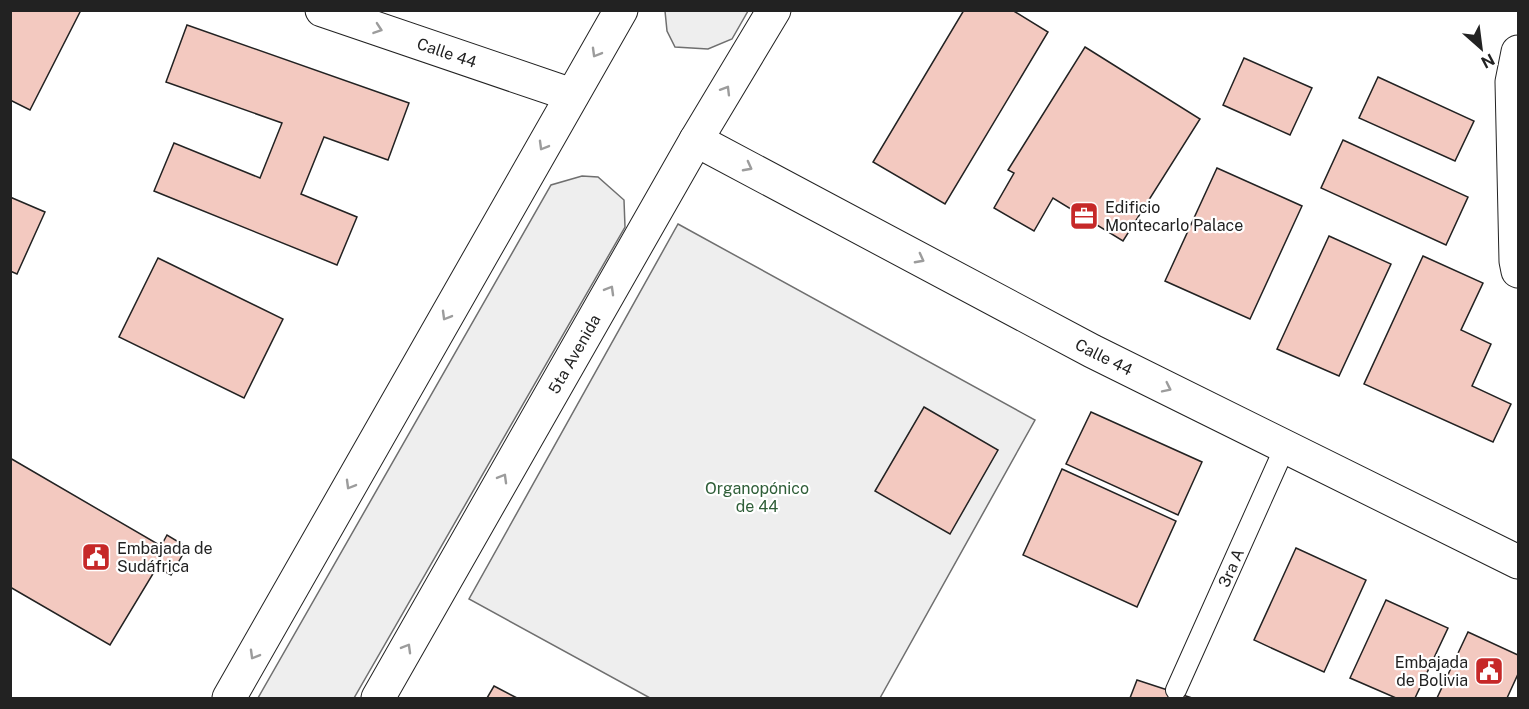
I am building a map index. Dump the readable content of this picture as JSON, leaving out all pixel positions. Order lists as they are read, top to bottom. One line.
{"streets":{"main road":["Calle 44","5ta Avenida"],"lane":["3ra A"]},"crossings":[["Calle 44","5ta Avenida"],["Calle 44","3ra A"]],"one_way":["Calle 44"],"parks":["Organopónico de 44"],"places":{"office":["Edificio Montecarlo Palace"],"public building":["Embajada de Sudáfrica","Embajada de Bolivia"]},"north":"bottom right"}
